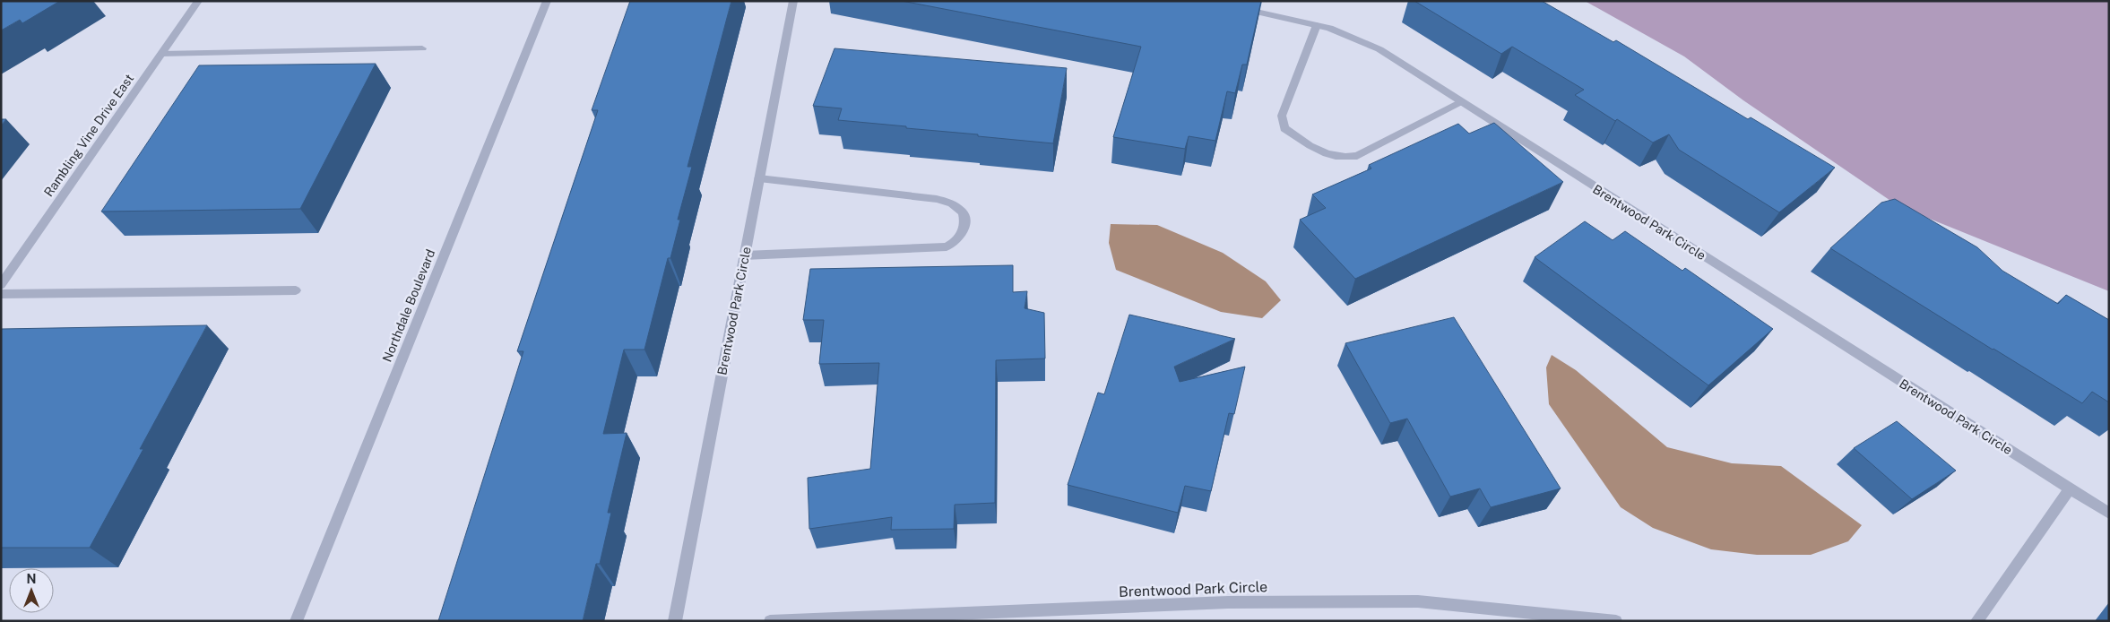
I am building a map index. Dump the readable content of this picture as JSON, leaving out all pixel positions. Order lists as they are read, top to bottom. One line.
{"streets":{"street":["Rambling Vine Drive East","Brentwood Park Circle","Northdale Boulevard"]},"north":"top"}
